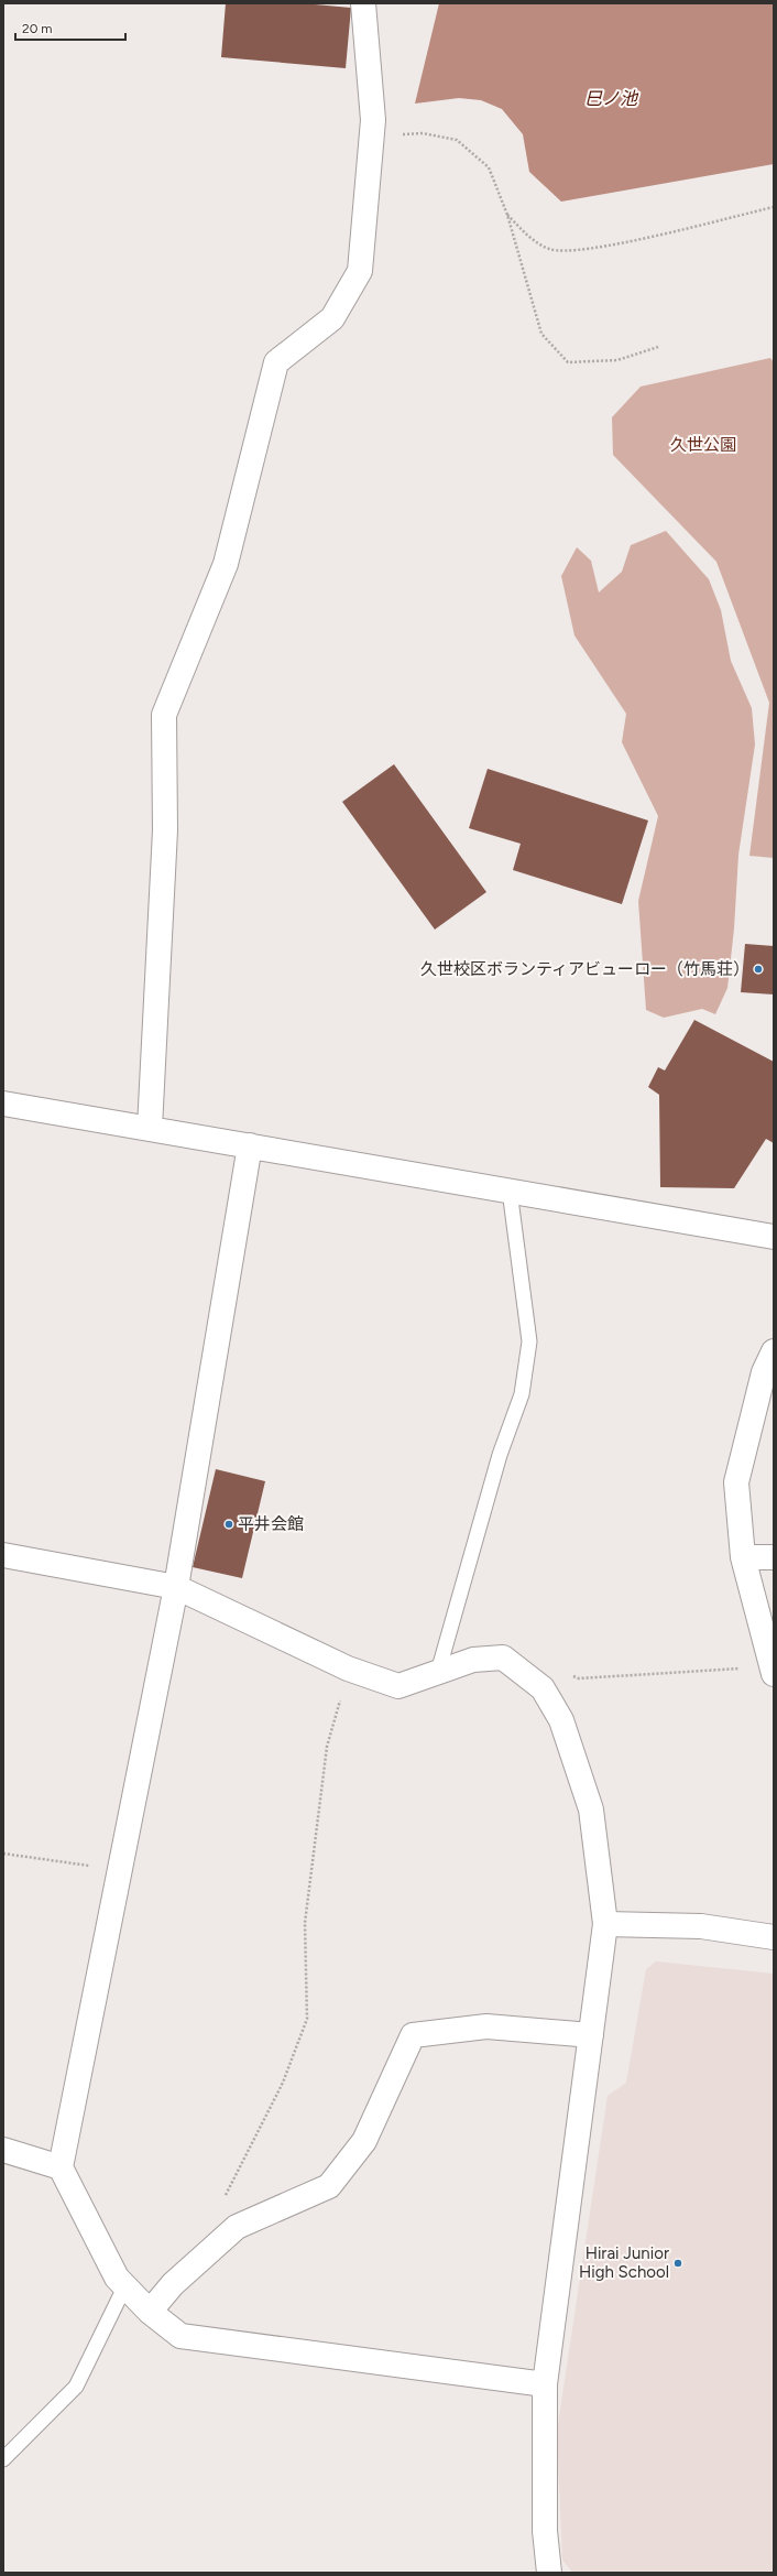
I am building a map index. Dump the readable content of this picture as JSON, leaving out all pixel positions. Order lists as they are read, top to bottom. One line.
{"water":["巳ノ池"],"parks":["久世公園"],"places":["久世校区ボランティアビューロー（竹馬荘）","平井会館","Hirai Junior High School"],"scale_bar":"20 m"}
